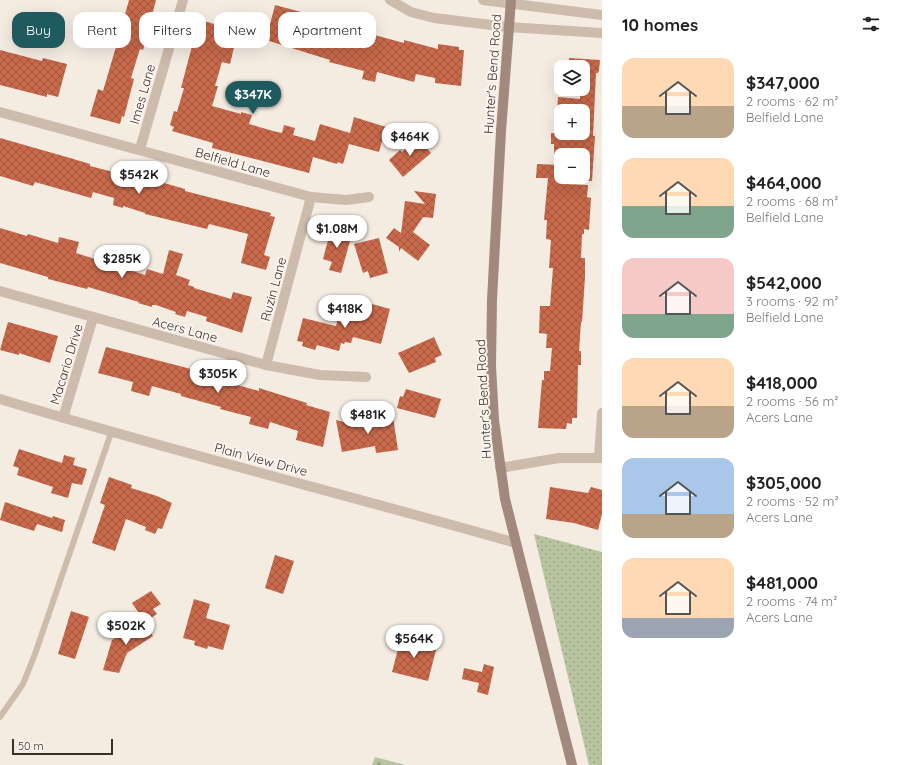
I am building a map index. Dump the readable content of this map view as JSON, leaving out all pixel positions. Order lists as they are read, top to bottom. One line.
{"streets":{"street":["Hunter's Bend Road","Imes Lane","Belfield Lane","Ruzin Lane","Acers Lane","Macario Drive","Plain View Drive"]},"crossings":[["Hunter's Bend Road","Plain View Drive"],["Imes Lane","Belfield Lane"],["Belfield Lane","Ruzin Lane"],["Ruzin Lane","Acers Lane"],["Acers Lane","Macario Drive"],["Macario Drive","Plain View Drive"]],"scale_bar":"50 m","page":{"heading":"10 homes","chip":["Buy","Rent","Filters","New","Apartment"],"list":[{"name":"$347,000","note":"2 rooms · 62 m² · Belfield Lane"},{"name":"$464,000","note":"2 rooms · 68 m² · Belfield Lane"},{"name":"$542,000","note":"3 rooms · 92 m² · Belfield Lane"},{"name":"$418,000","note":"2 rooms · 56 m² · Acers Lane"},{"name":"$305,000","note":"2 rooms · 52 m² · Acers Lane"},{"name":"$481,000","note":"2 rooms · 74 m² · Acers Lane"}],"map_buttons":["+","−"],"price":["$347K","$464K","$542K","$1.08M","$285K","$418K","$305K","$481K","$502K","$564K"],"scale":"50 m"}}
